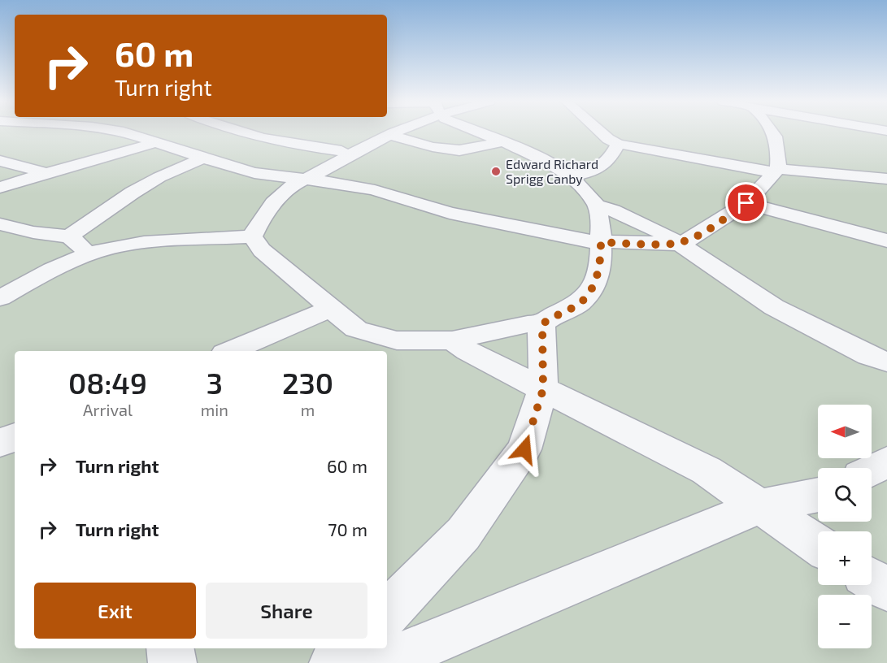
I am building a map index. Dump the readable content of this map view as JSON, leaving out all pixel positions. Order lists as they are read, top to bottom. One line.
{"places":["Edward Richard Sprigg Canby"],"north":"left","page":{"turn":["60 m","Turn right"],"eta":["08:49","Arrival","3","min","230","m"],"map_buttons":["+","−"],"list":[{"name":"Turn right","value":"60 m"},{"name":"Turn right","value":"70 m"}],"buttons":["Exit","Share"]}}
